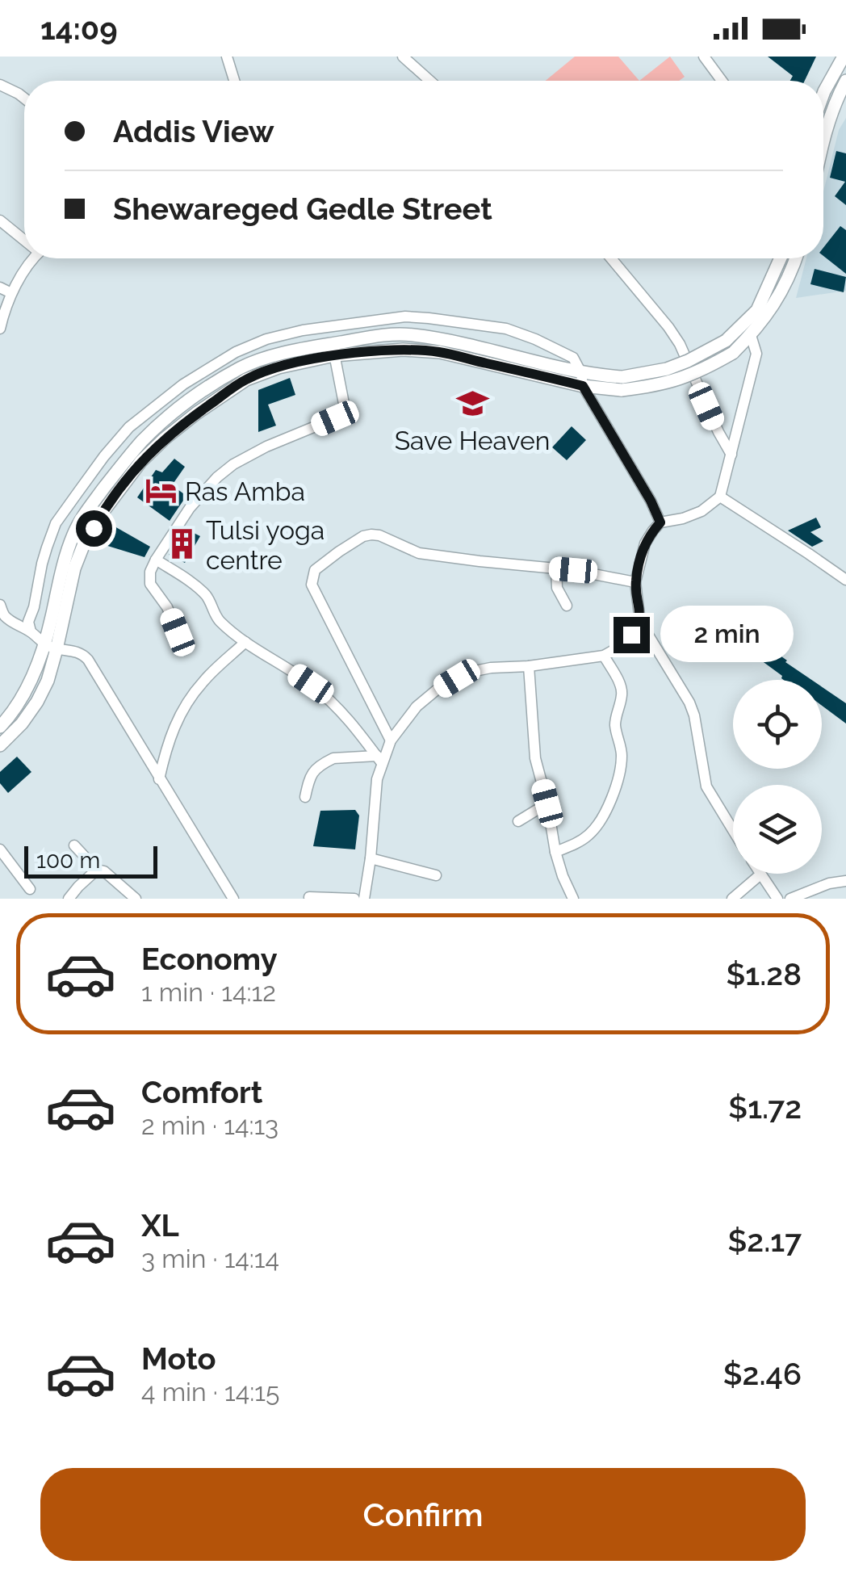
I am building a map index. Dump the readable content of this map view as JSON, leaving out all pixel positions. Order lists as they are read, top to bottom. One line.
{"places":{"school or university":["Save Heaven"],"hotel":["Ras Amba"],"building":["Tulsi yoga centre"]},"scale_bar":"100 m","page":{"status":"14:09","banner":["Addis View","Shewareged Gedle Street"],"bubble":"2 min","scale":"100 m","list":[{"name":"Economy","note":"1 min · 14:12","value":"$1.28"},{"name":"Comfort","note":"2 min · 14:13","value":"$1.72"},{"name":"XL","note":"3 min · 14:14","value":"$2.17"},{"name":"Moto","note":"4 min · 14:15","value":"$2.46"}],"buttons":"Confirm"}}
